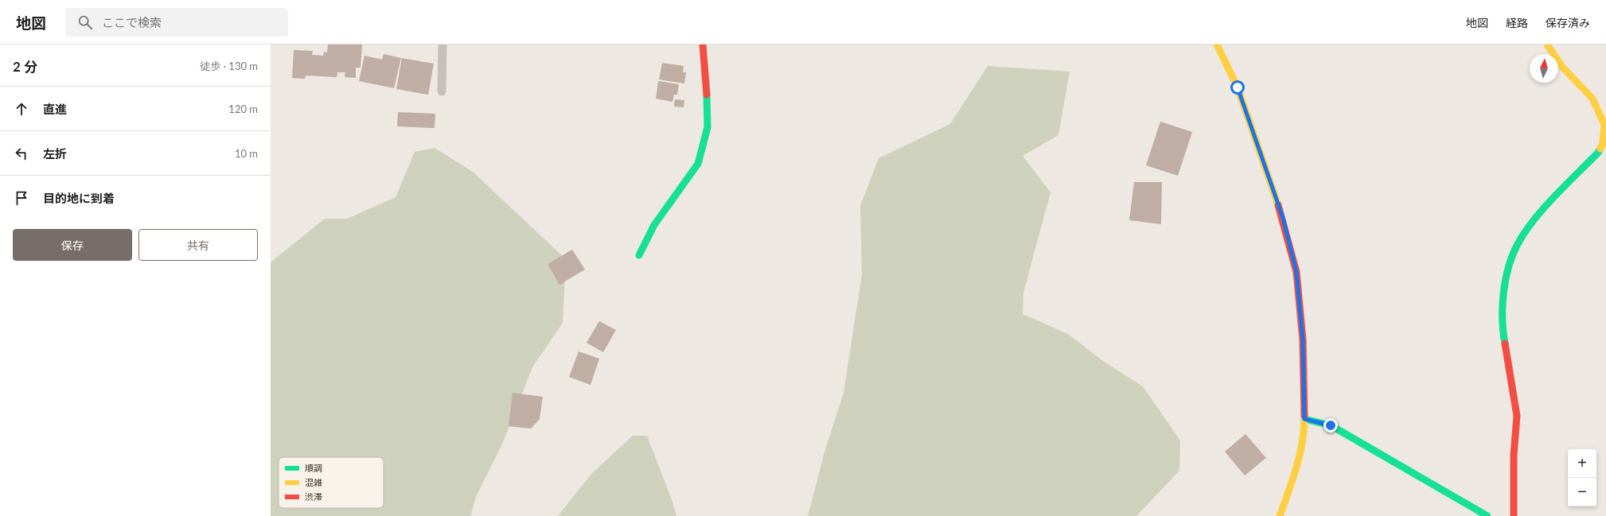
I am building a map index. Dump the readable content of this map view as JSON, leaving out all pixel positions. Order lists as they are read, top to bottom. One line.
{"legend":["順調","混雑","渋滞"],"north":"top","page":{"header":"地図","search":"ここで検索","nav":["地図","経路","保存済み"],"heading":["2 分","徒歩 · 130 m"],"list":[["直進","120 m"],["左折","10 m"],"目的地に到着"],"buttons":["保存","共有"],"map_buttons":["+","−"]}}
